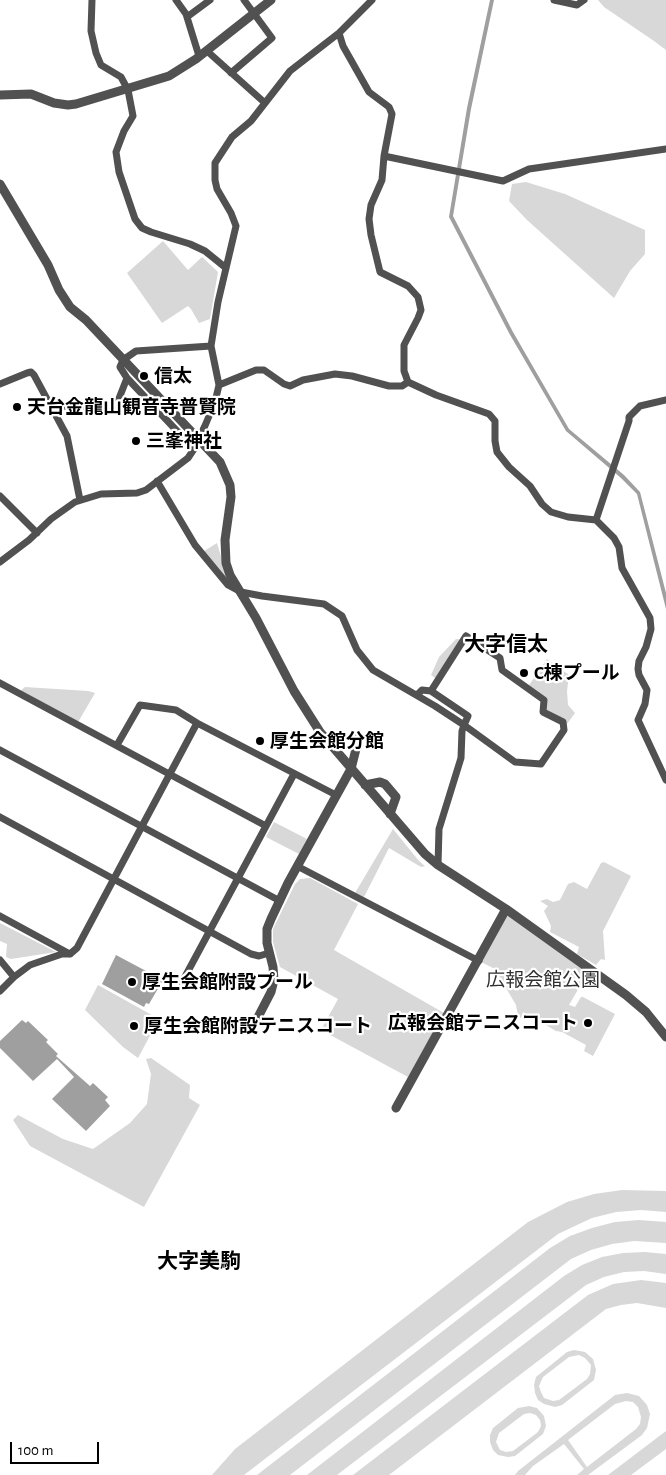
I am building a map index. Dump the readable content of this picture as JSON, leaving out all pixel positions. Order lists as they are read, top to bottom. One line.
{"districts":["大字信太","大字美駒"],"parks":["広報会館公園"],"places":["信太","天台金龍山観音寺普賢院","三峯神社","C棟プール","厚生会館分館","厚生会館附設プール","広報会館テニスコート","厚生会館附設テニスコート"],"scale_bar":"100 m"}
